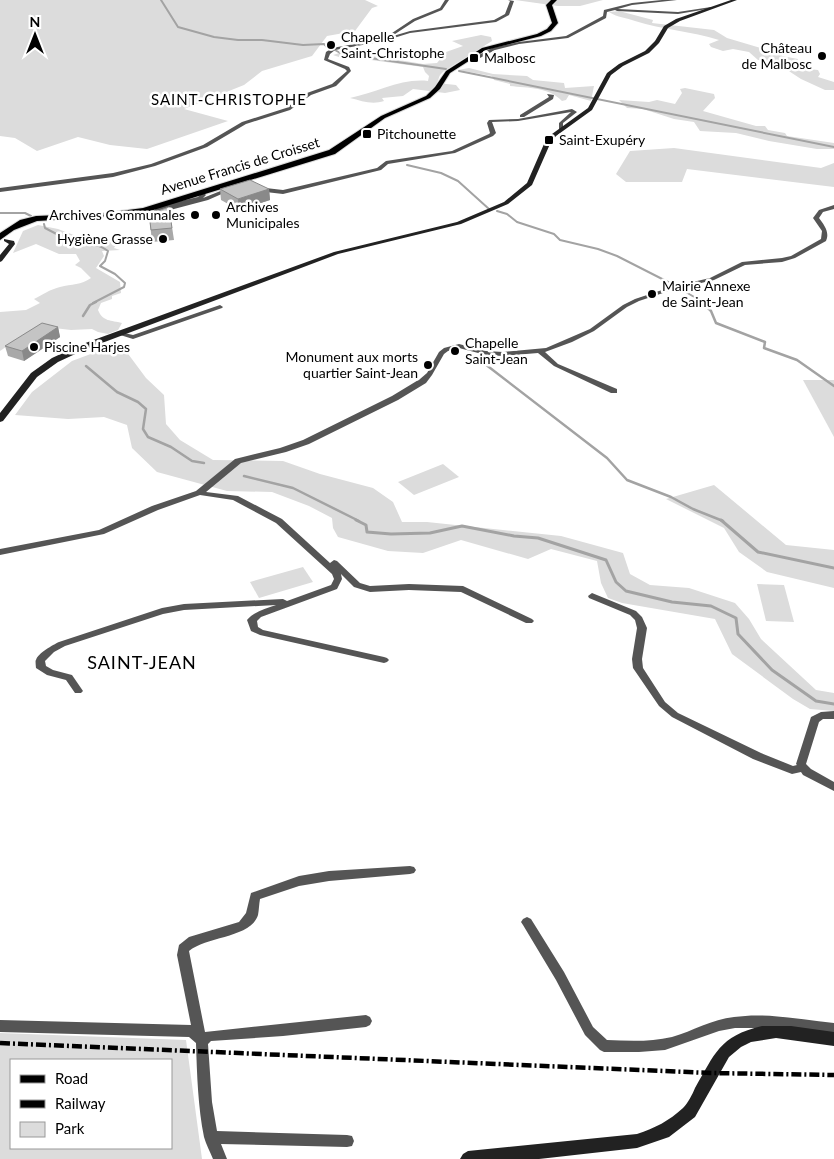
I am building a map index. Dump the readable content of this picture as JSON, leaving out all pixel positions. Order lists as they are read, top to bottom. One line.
{"streets":{"main road":["Avenue Francis de Croisset"]},"districts":["SAINT-CHRISTOPHE","SAINT-JEAN"],"places":{"other":["Chapelle Saint-Christophe","Château de Malbosc","Archives Communales","Archives Municipales","Hygiène Grasse","Mairie Annexe de Saint-Jean","Piscine Harjes","Chapelle Saint-Jean","Monument aux morts quartier Saint-Jean"],"transit":["Malbosc","Pitchounette","Saint-Exupéry"]},"legend":["Road","Railway","Park"],"north":"top"}
